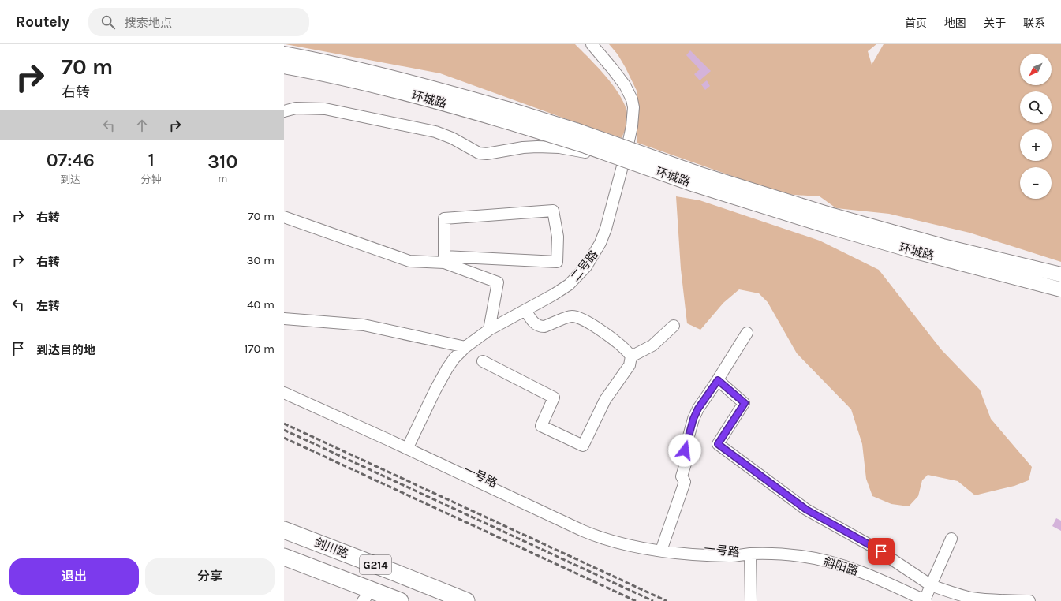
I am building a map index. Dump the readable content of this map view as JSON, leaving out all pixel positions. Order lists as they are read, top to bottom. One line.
{"streets":{"highway":["剑川路","G214"],"main road":["环城路"],"street":["二号路","一号路","斜阳路"]},"crossings":[["二号路","一号路"],["一号路","斜阳路"]],"north":"bottom left","page":{"header":"Routely","search":"搜索地点","nav":["首页","地图","关于","联系"],"turn":["70 m","右转"],"map_buttons":["+","−"],"eta":["07:46","到达","1","分钟","310","m"],"list":[{"name":"右转","value":"70 m"},{"name":"右转","value":"30 m"},{"name":"左转","value":"40 m"},{"name":"到达目的地","value":"170 m"}],"buttons":["退出","分享"]}}
